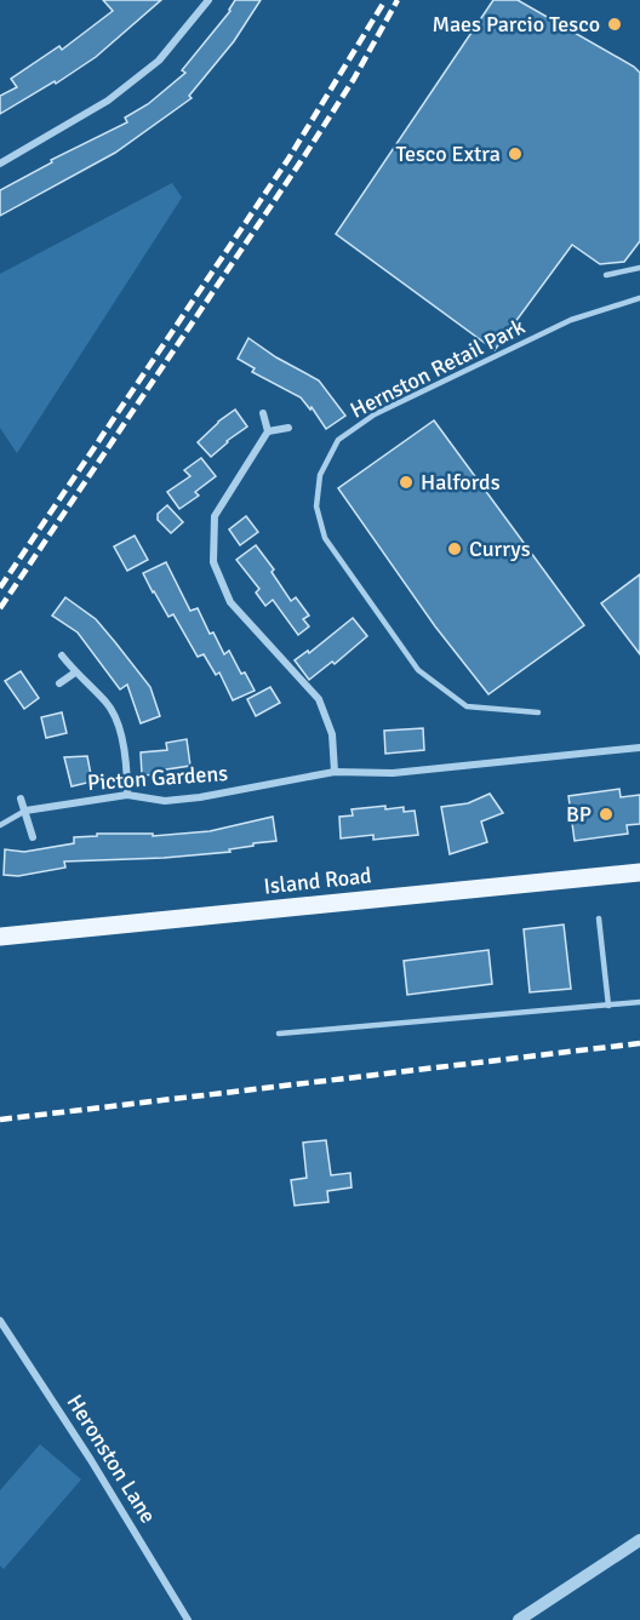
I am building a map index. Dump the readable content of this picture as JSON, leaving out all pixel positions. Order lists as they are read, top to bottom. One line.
{"streets":{"main road":["Island Road"],"street":["Picton Gardens","Heronston Lane"],"lane":["Hernston Retail Park"]},"places":["Maes Parcio Tesco","Tesco Extra","Halfords","Currys","BP"]}
